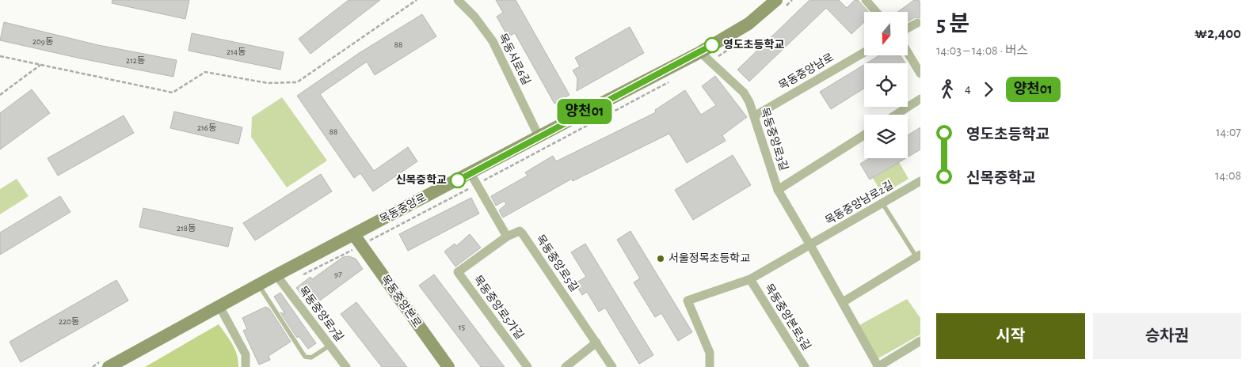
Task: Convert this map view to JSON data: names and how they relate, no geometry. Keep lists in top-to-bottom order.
{
  "streets": {
    "main road": ["목동중앙로", "목동중앙본로"],
    "street": [
      "목동서로6길",
      "목동중앙남로",
      "목동중앙로3길",
      "목동중앙남로2길",
      "목동중앙로5길",
      "목동중앙로5가길",
      "목동중앙로7길",
      "목동중앙본로5길"
    ]
  },
  "crossings": [
    ["목동서로6길", "목동중앙로"],
    ["목동중앙남로", "목동중앙로3길"],
    ["목동중앙로3길", "목동중앙남로2길"],
    ["목동중앙로3길", "목동중앙로"],
    ["목동중앙로", "목동중앙본로"],
    ["목동중앙로", "목동중앙로7길"],
    ["목동중앙로5길", "목동중앙로5가길"]
  ],
  "places": ["영도초등학교", "신목중학교", "서울정목초등학교"],
  "lines": ["bus line 양천01"],
  "house_numbers": [
    "209동",
    "88",
    "214동",
    "212동",
    "216동",
    "88",
    "218동",
    "97",
    "220동",
    "15"
  ],
  "north": "bottom",
  "page": {
    "on_map": "양천01",
    "heading": ["5 분", "14:03 – 14:08 · 버스", "₩2,400"],
    "legs": ["4", "양천01"],
    "list": [
      {
        "name": "영도초등학교",
        "value": "14:07"
      },
      {
        "name": "신목중학교",
        "value": "14:08"
      }
    ],
    "buttons": ["시작", "승차권"]
  }
}
